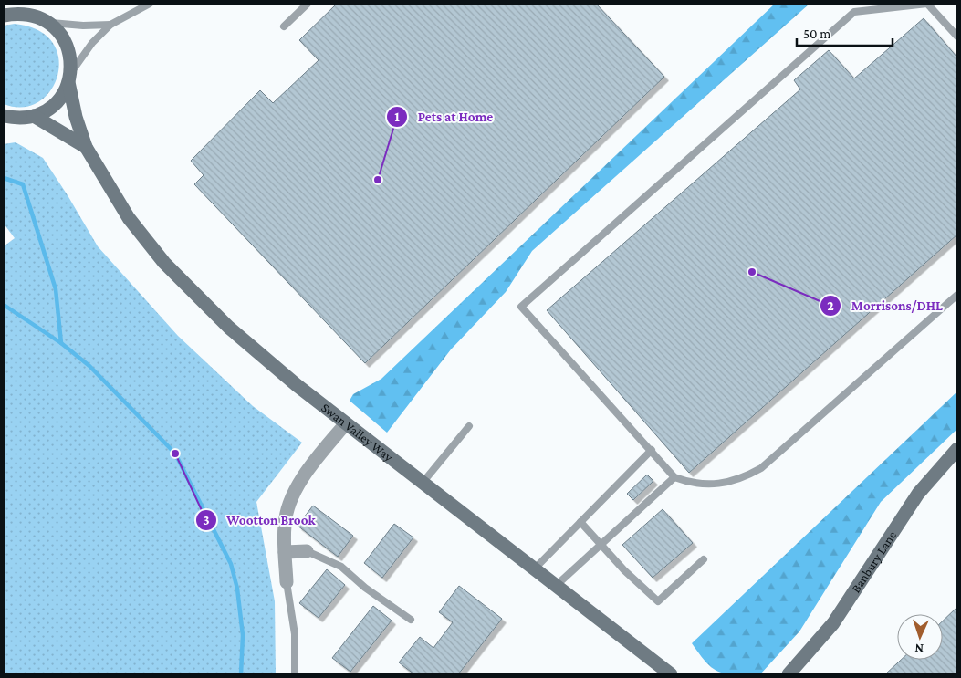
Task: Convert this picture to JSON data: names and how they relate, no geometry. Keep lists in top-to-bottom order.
{
  "streets": {
    "street": ["Swan Valley Way", "Banbury Lane"]
  },
  "places": ["Pets at Home", "Morrisons/DHL", "Wootton Brook"],
  "scale_bar": "50 m",
  "north": "bottom"
}
